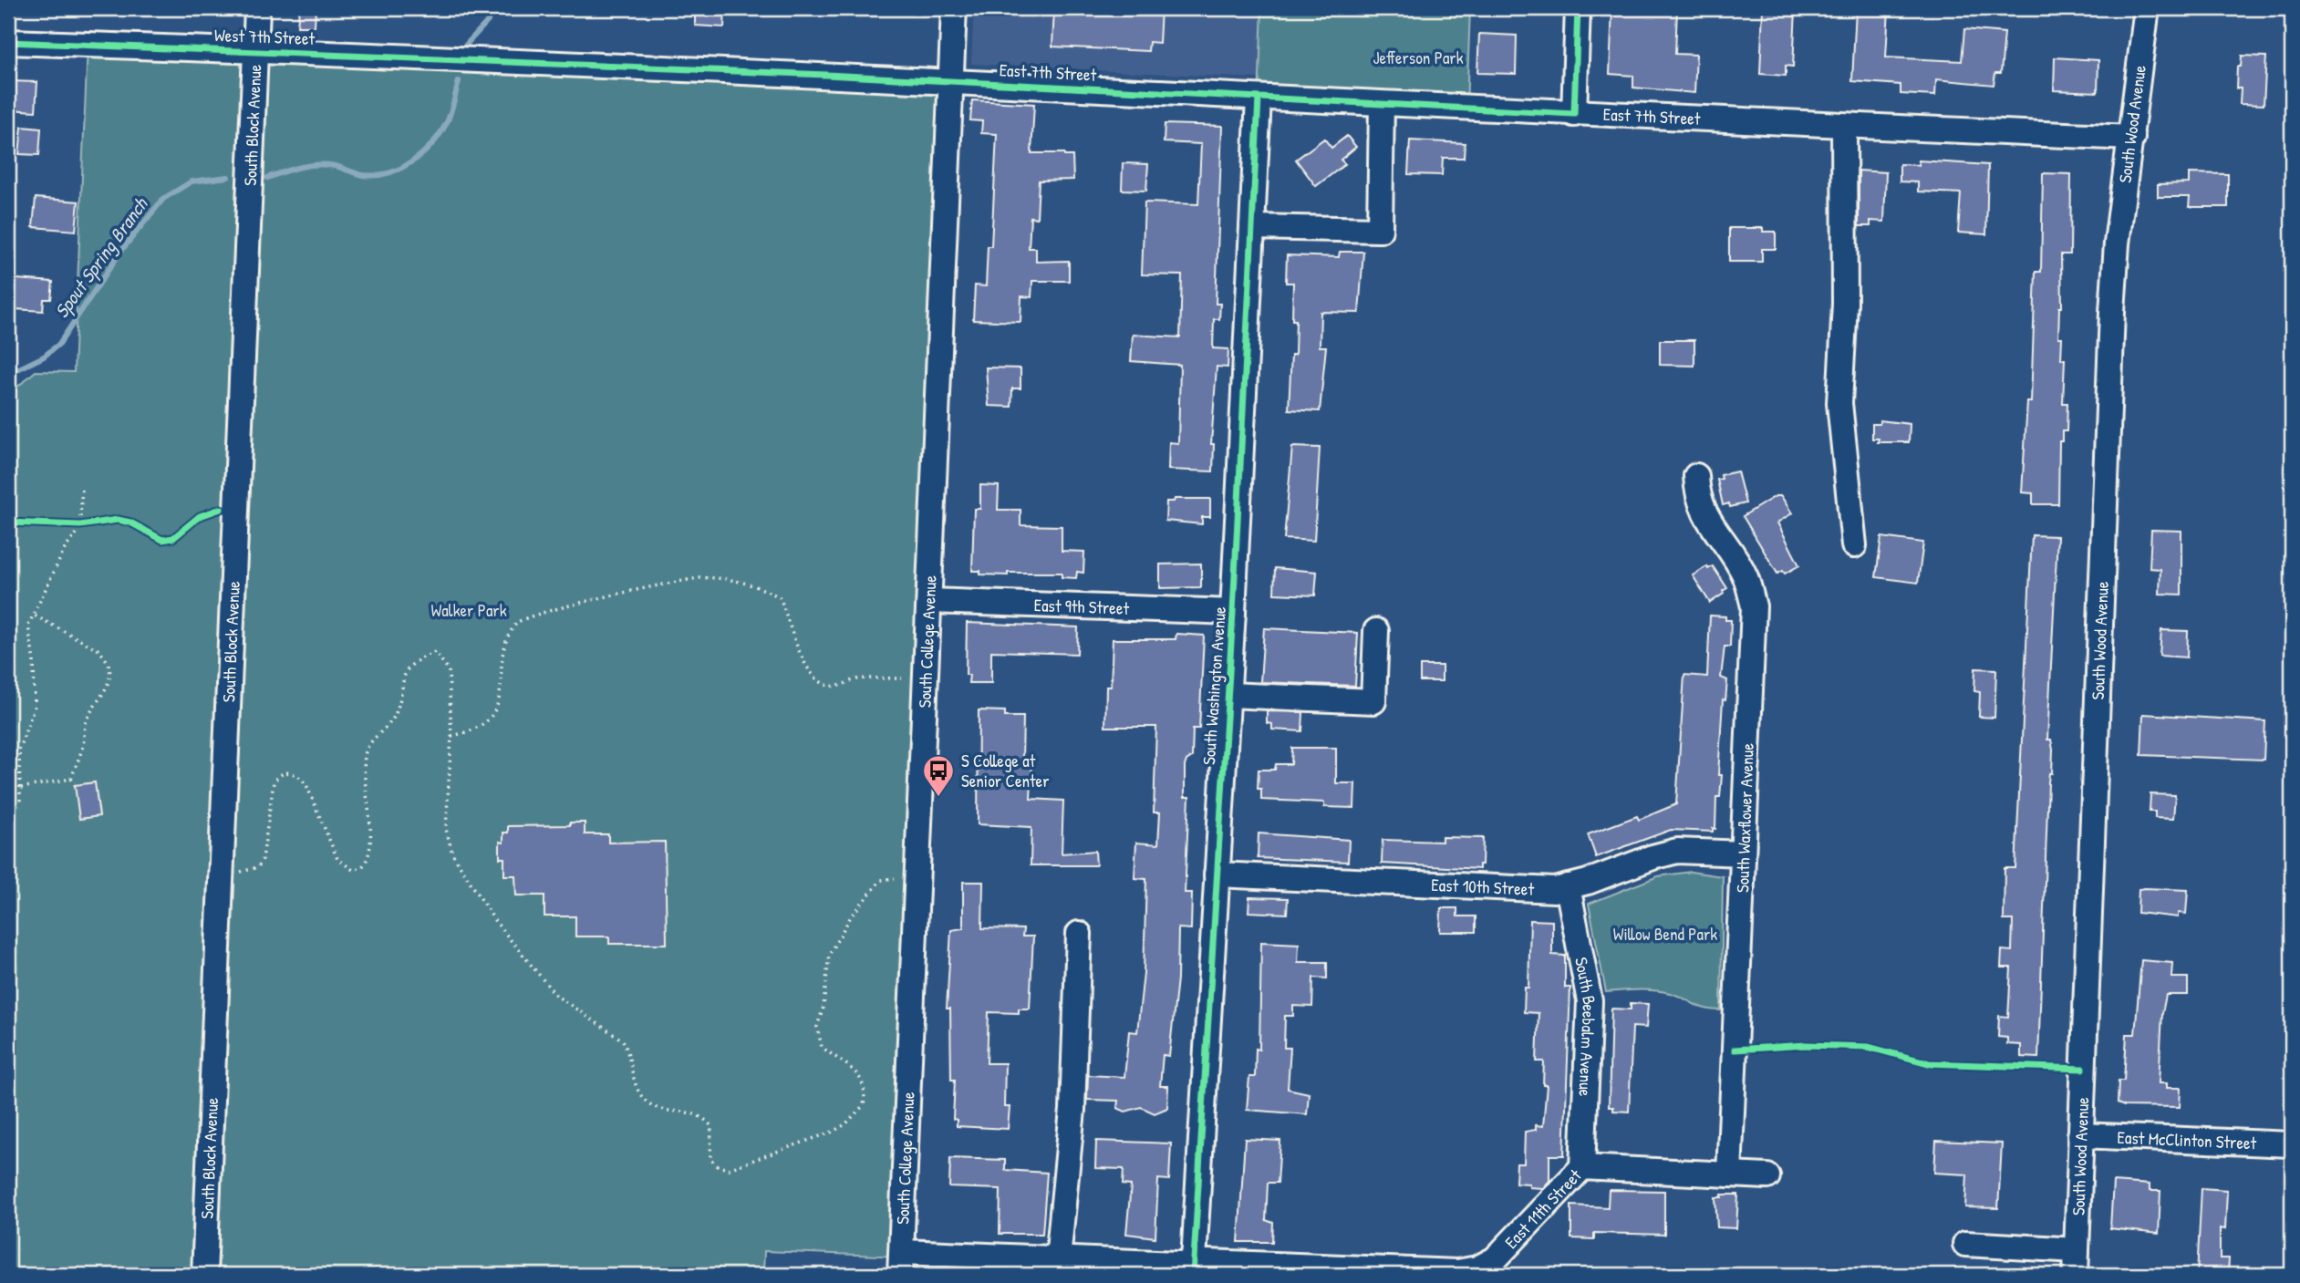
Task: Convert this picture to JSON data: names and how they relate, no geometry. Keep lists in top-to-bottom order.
{
  "streets": {
    "street": [
      "West 7th Street",
      "East 7th Street",
      "South Block Avenue",
      "South Wood Avenue",
      "East 9th Street",
      "South College Avenue",
      "South Washington Avenue",
      "South Waxflower Avenue",
      "East 10th Street",
      "South Beebalm Avenue",
      "East McClinton Street",
      "East 11th Street"
    ]
  },
  "crossings": [
    ["West 7th Street", "East 7th Street"],
    ["West 7th Street", "South Block Avenue"],
    ["East 7th Street", "South Wood Avenue"],
    ["East 7th Street", "South College Avenue"],
    ["East 7th Street", "South Washington Avenue"],
    ["South Wood Avenue", "East McClinton Street"],
    ["East 9th Street", "South College Avenue"],
    ["East 9th Street", "South Washington Avenue"],
    ["South College Avenue", "East 11th Street"],
    ["South Washington Avenue", "East 10th Street"],
    ["South Washington Avenue", "East 11th Street"],
    ["South Waxflower Avenue", "East 10th Street"],
    ["South Waxflower Avenue", "East 11th Street"],
    ["East 10th Street", "South Beebalm Avenue"],
    ["South Beebalm Avenue", "East 11th Street"]
  ],
  "water": ["Spout Spring Branch"],
  "parks": ["Jefferson Park", "Walker Park", "Willow Bend Park"],
  "places": {
    "bus stop": ["S College at Senior Center"]
  }
}
